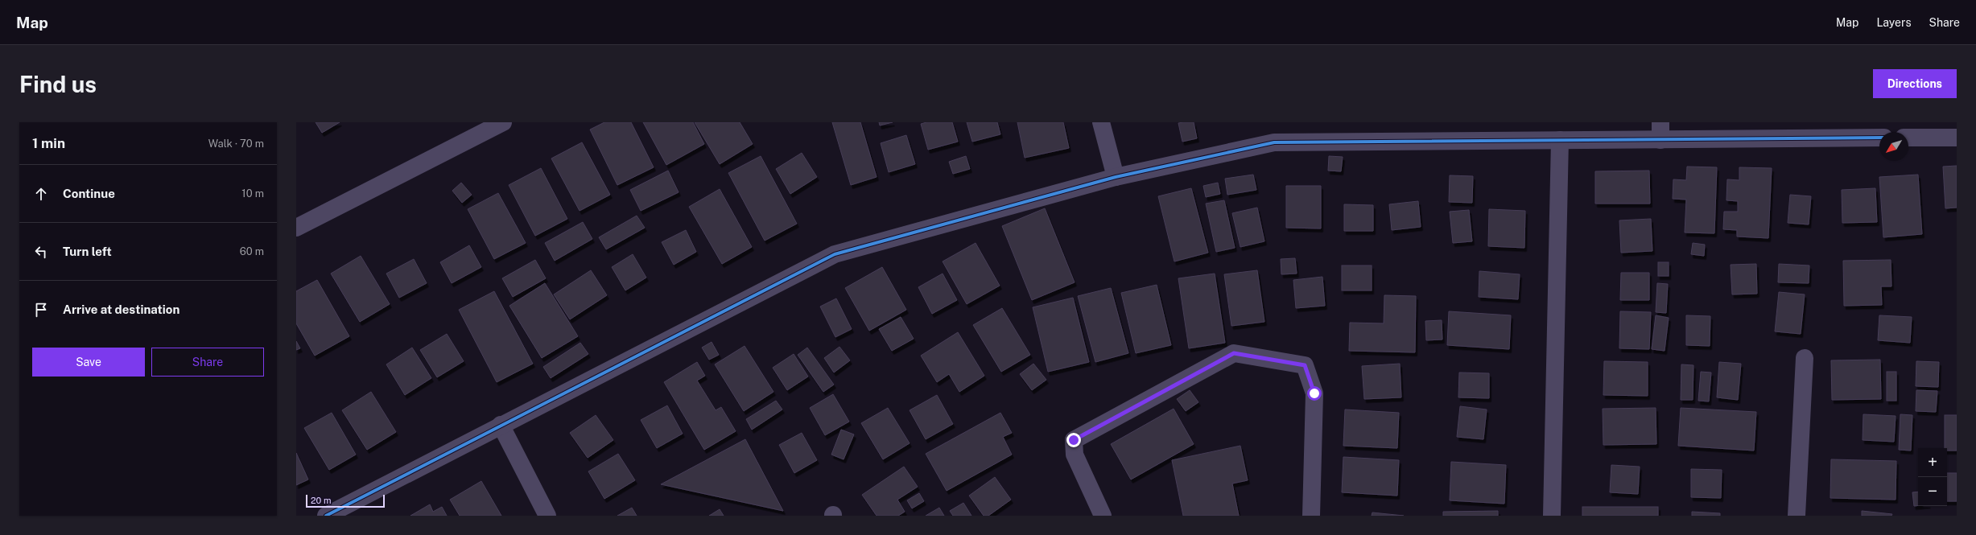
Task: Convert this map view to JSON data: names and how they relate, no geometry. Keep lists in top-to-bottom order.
{
  "scale_bar": "20 m",
  "north": "bottom left",
  "page": {
    "header": "Map",
    "nav": ["Map", "Layers", "Share"],
    "buttons": [
      "Directions",
      ["Save", "Share"]
    ],
    "title": "Find us",
    "heading": ["1 min", "Walk · 70 m"],
    "list": [
      ["Continue", "10 m"],
      ["Turn left", "60 m"],
      "Arrive at destination"
    ],
    "map_buttons": ["+", "−"],
    "scale": "20 m"
  }
}
